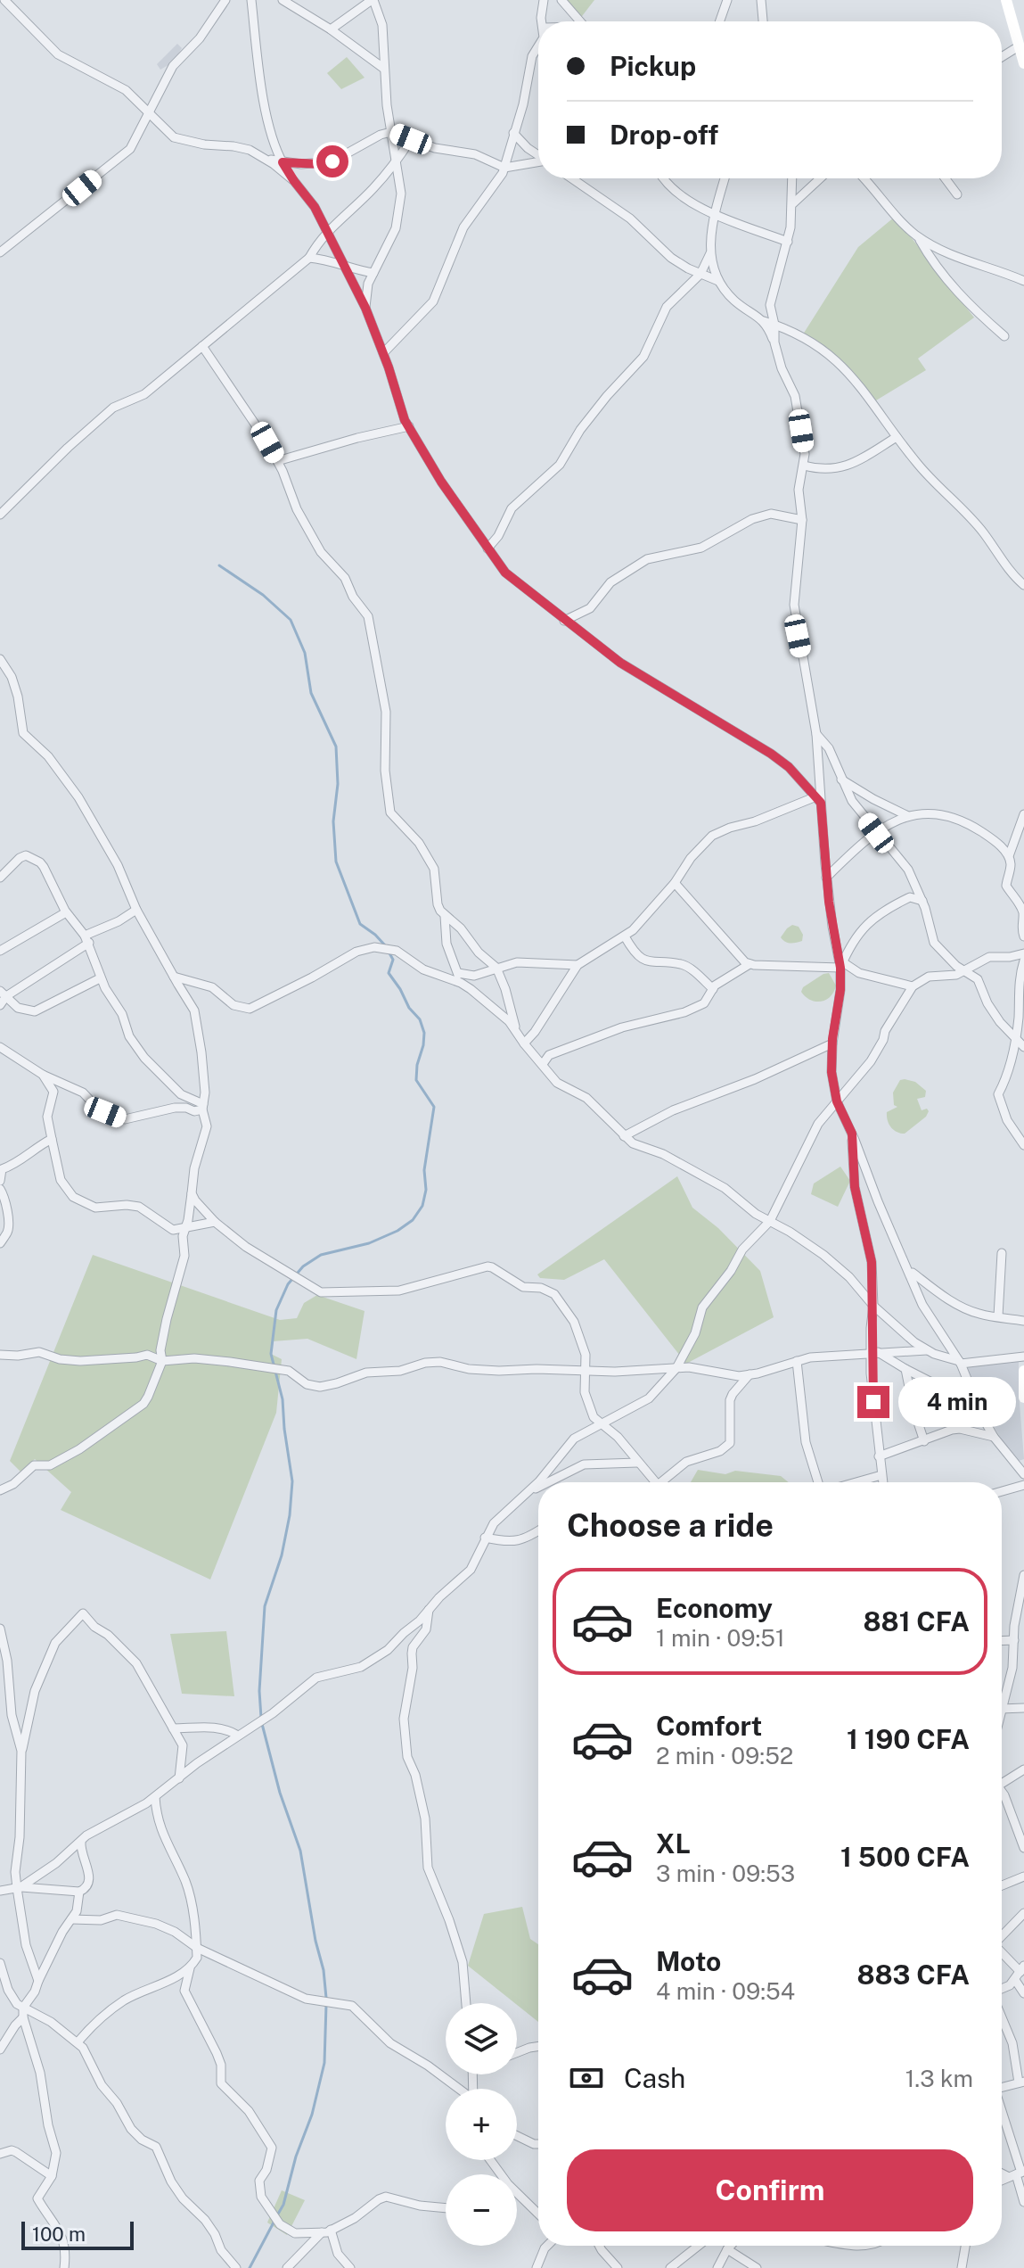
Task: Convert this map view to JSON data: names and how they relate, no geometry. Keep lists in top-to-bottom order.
{
  "scale_bar": "100 m",
  "page": {
    "banner": ["Pickup", "Drop-off"],
    "bubble": "4 min",
    "heading": "Choose a ride",
    "list": [
      {
        "name": "Economy",
        "note": "1 min · 09:51",
        "value": "881 CFA"
      },
      {
        "name": "Comfort",
        "note": "2 min · 09:52",
        "value": "1 190 CFA"
      },
      {
        "name": "XL",
        "note": "3 min · 09:53",
        "value": "1 500 CFA"
      },
      {
        "name": "Moto",
        "note": "4 min · 09:54",
        "value": "883 CFA"
      }
    ],
    "map_buttons": ["+", "−"],
    "pay": ["Cash", "1.3 km"],
    "buttons": "Confirm",
    "scale": "100 m"
  }
}
